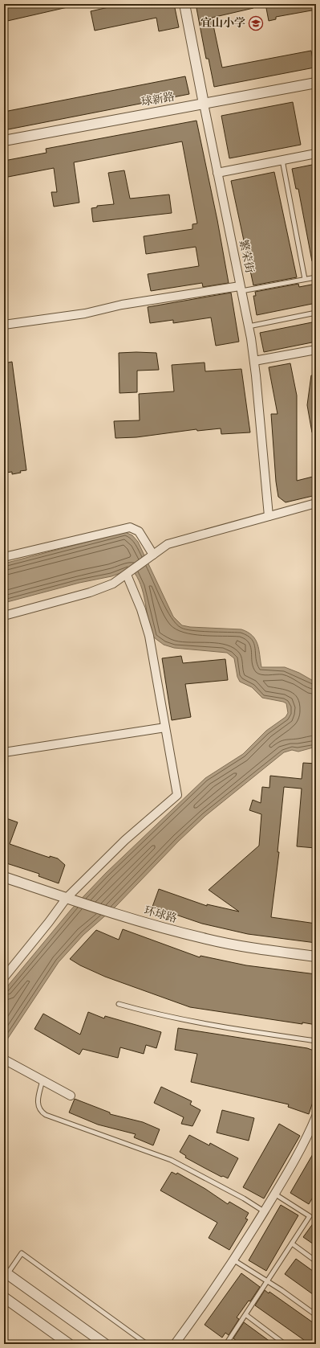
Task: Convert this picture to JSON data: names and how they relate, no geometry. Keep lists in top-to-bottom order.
{
  "streets": {
    "street": ["球新路", "繁荣街", "环球路"]
  },
  "crossings": [
    ["球新路", "繁荣街"]
  ],
  "places": {
    "school or university": ["宜山小学"]
  }
}
